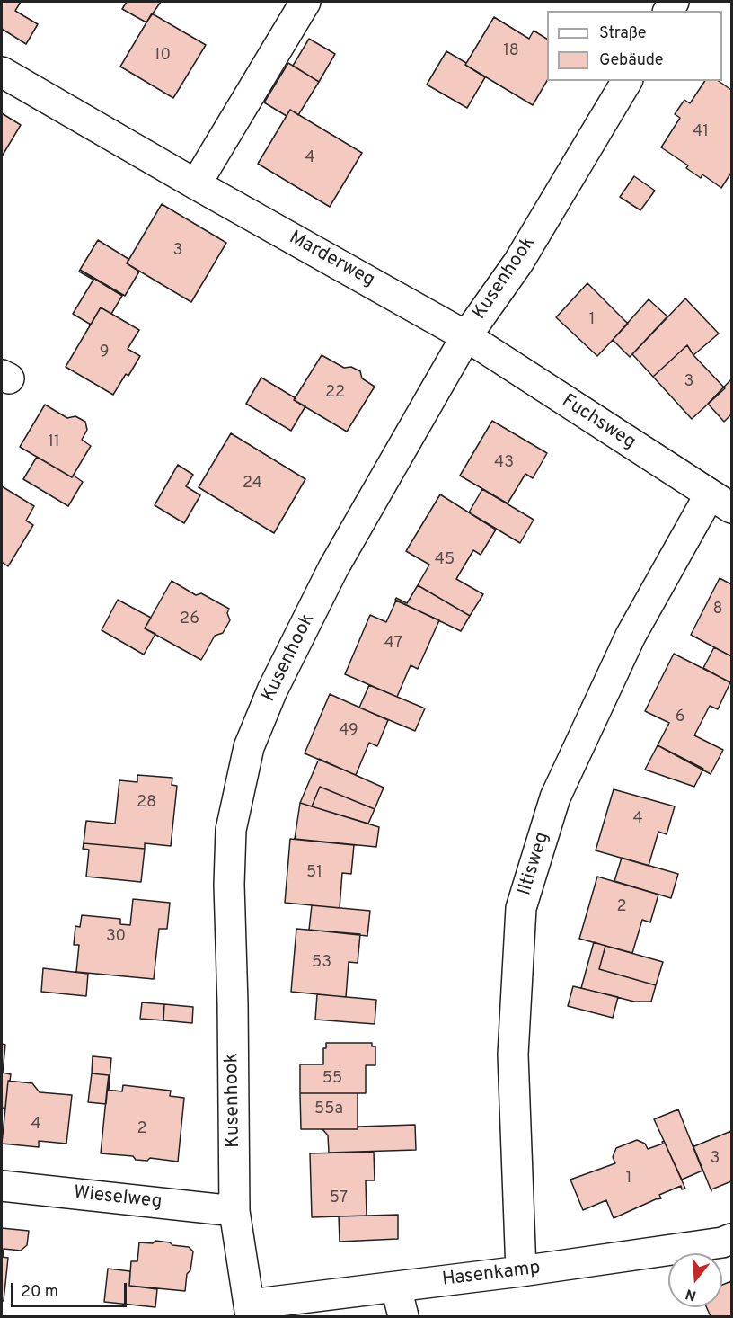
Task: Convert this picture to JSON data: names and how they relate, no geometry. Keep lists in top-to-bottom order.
{
  "streets": {
    "street": [
      "Marderweg",
      "Kusenhook",
      "Fuchsweg",
      "Iltisweg",
      "Wieselweg",
      "Hasenkamp"
    ]
  },
  "crossings": [
    ["Marderweg", "Kusenhook"],
    ["Marderweg", "Fuchsweg"],
    ["Kusenhook", "Fuchsweg"],
    ["Kusenhook", "Wieselweg"],
    ["Kusenhook", "Hasenkamp"],
    ["Fuchsweg", "Iltisweg"],
    ["Iltisweg", "Hasenkamp"]
  ],
  "house_numbers": [
    "18",
    "10",
    "41",
    "4",
    "3",
    "1",
    "9",
    "3",
    "22",
    "11",
    "43",
    "24",
    "45",
    "8",
    "26",
    "47",
    "6",
    "49",
    "28",
    "4",
    "51",
    "2",
    "30",
    "53",
    "55",
    "55a",
    "4",
    "2",
    "3",
    "1",
    "57"
  ],
  "legend": ["Straße", "Gebäude"],
  "scale_bar": "20 m",
  "north": "bottom"
}
